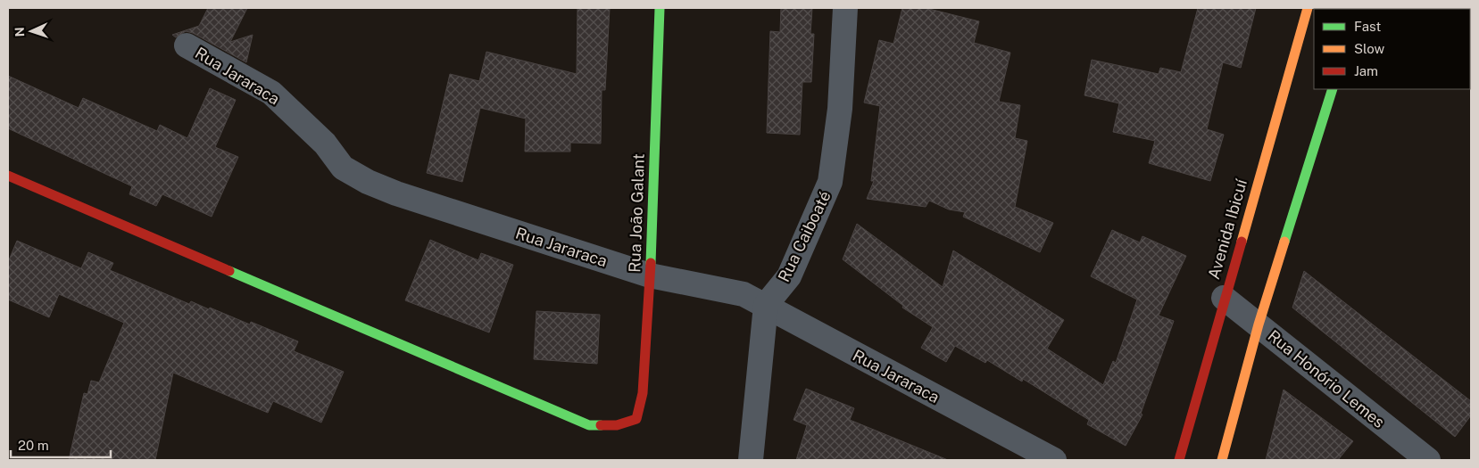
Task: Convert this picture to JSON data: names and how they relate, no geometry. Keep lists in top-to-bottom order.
{
  "streets": {
    "street": [
      "Rua Jararaca",
      "Rua João Galant",
      "Avenida Ibicuí",
      "Rua Caiboaté",
      "Rua Honório Lemes"
    ]
  },
  "crossings": [
    ["Rua Jararaca", "Rua João Galant"],
    ["Rua Jararaca", "Rua Caiboaté"],
    ["Avenida Ibicuí", "Rua Honório Lemes"]
  ],
  "legend": ["Fast", "Slow", "Jam"],
  "scale_bar": "20 m",
  "north": "left"
}
